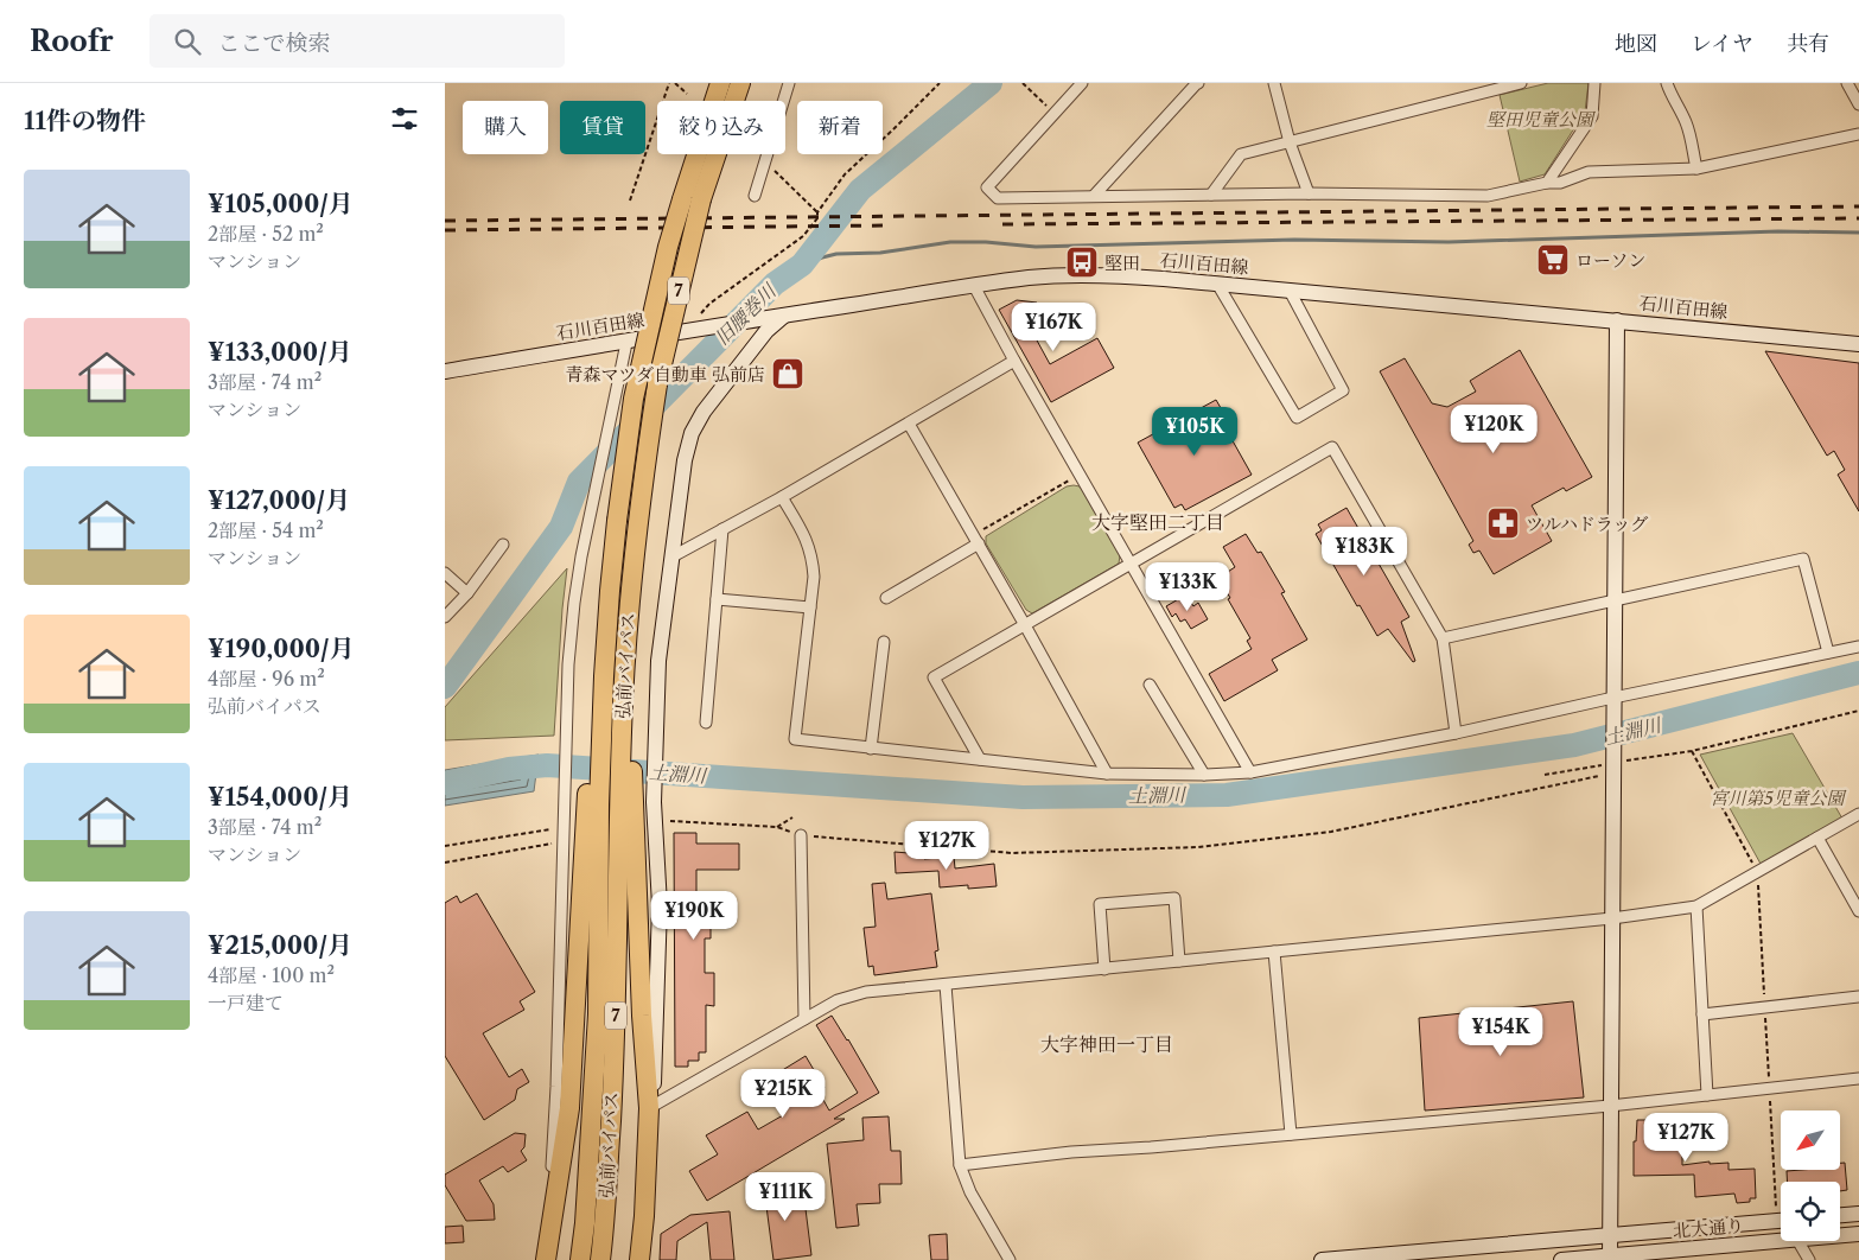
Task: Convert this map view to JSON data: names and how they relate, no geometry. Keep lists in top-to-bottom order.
{
  "streets": {
    "highway": ["7", "弘前バイパス"],
    "street": ["石川百田線", "北大通り"]
  },
  "districts": ["大字堅田二丁目", "大字神田一丁目"],
  "water": ["旧腰巻川", "土淵川"],
  "parks": ["堅田児童公園", "宮川第5児童公園"],
  "places": {
    "supermarket": ["ローソン"],
    "bus stop": ["堅田"],
    "shop": ["青森マツダ自動車 弘前店"],
    "pharmacy": ["ツルハドラッグ"]
  },
  "north": "bottom left",
  "page": {
    "header": "Roofr",
    "search": "ここで検索",
    "nav": ["地図", "レイヤ", "共有"],
    "heading": "11件の物件",
    "chip": [
      "購入",
      "賃貸",
      "絞り込み",
      "新着"
    ],
    "list": [
      {
        "name": "¥105,000/月",
        "note": "2部屋 · 52 m² · マンション"
      },
      {
        "name": "¥133,000/月",
        "note": "3部屋 · 74 m² · マンション"
      },
      {
        "name": "¥127,000/月",
        "note": "2部屋 · 54 m² · マンション"
      },
      {
        "name": "¥190,000/月",
        "note": "4部屋 · 96 m² · 弘前バイパス"
      },
      {
        "name": "¥154,000/月",
        "note": "3部屋 · 74 m² · マンション"
      },
      {
        "name": "¥215,000/月",
        "note": "4部屋 · 100 m² · 一戸建て"
      }
    ],
    "price": [
      "¥167K",
      "¥120K",
      "¥105K",
      "¥183K",
      "¥133K",
      "¥127K",
      "¥190K",
      "¥154K",
      "¥215K",
      "¥127K",
      "¥111K"
    ]
  }
}
